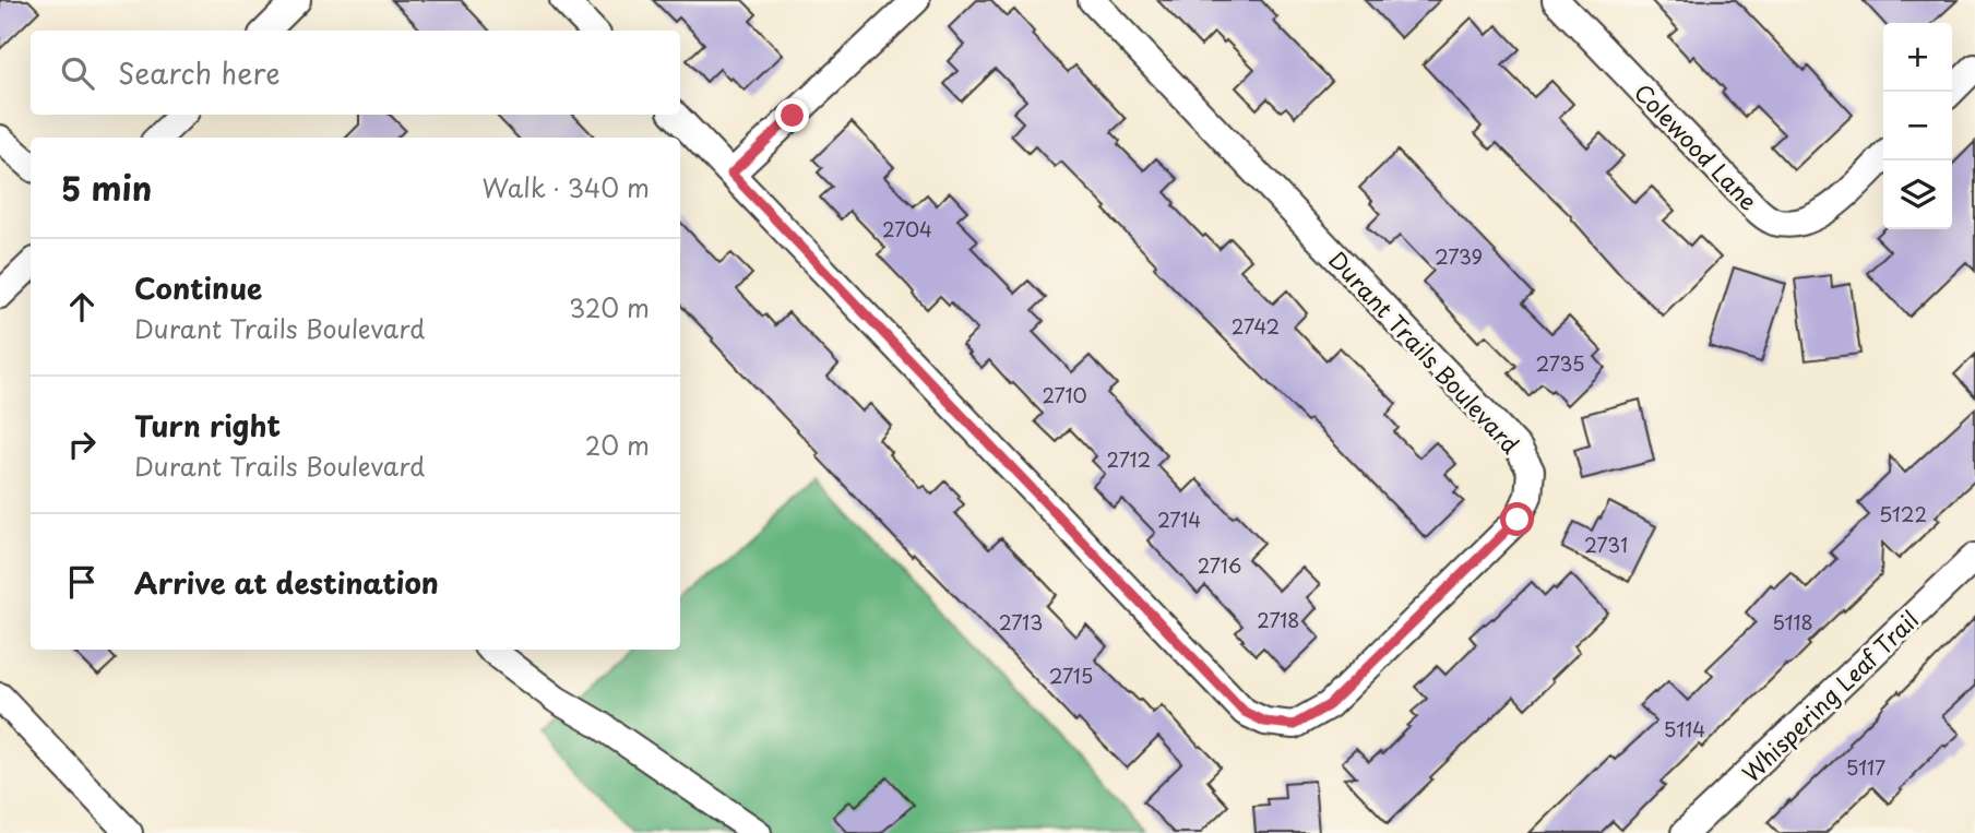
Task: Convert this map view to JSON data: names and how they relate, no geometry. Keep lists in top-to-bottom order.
{
  "streets": {
    "street": ["Colewood Lane", "Durant Trails Boulevard", "Whispering Leaf Trail"]
  },
  "house_numbers": [
    "2704",
    "2739",
    "2742",
    "2735",
    "2710",
    "2712",
    "5122",
    "2714",
    "2731",
    "2716",
    "2718",
    "2713",
    "5118",
    "2715",
    "5114",
    "5117"
  ],
  "page": {
    "map_buttons": ["+", "−"],
    "search": "Search here",
    "heading": ["5 min", "Walk · 340 m"],
    "list": [
      ["Continue", "Durant Trails Boulevard", "320 m"],
      ["Turn right", "Durant Trails Boulevard", "20 m"],
      "Arrive at destination"
    ]
  }
}
